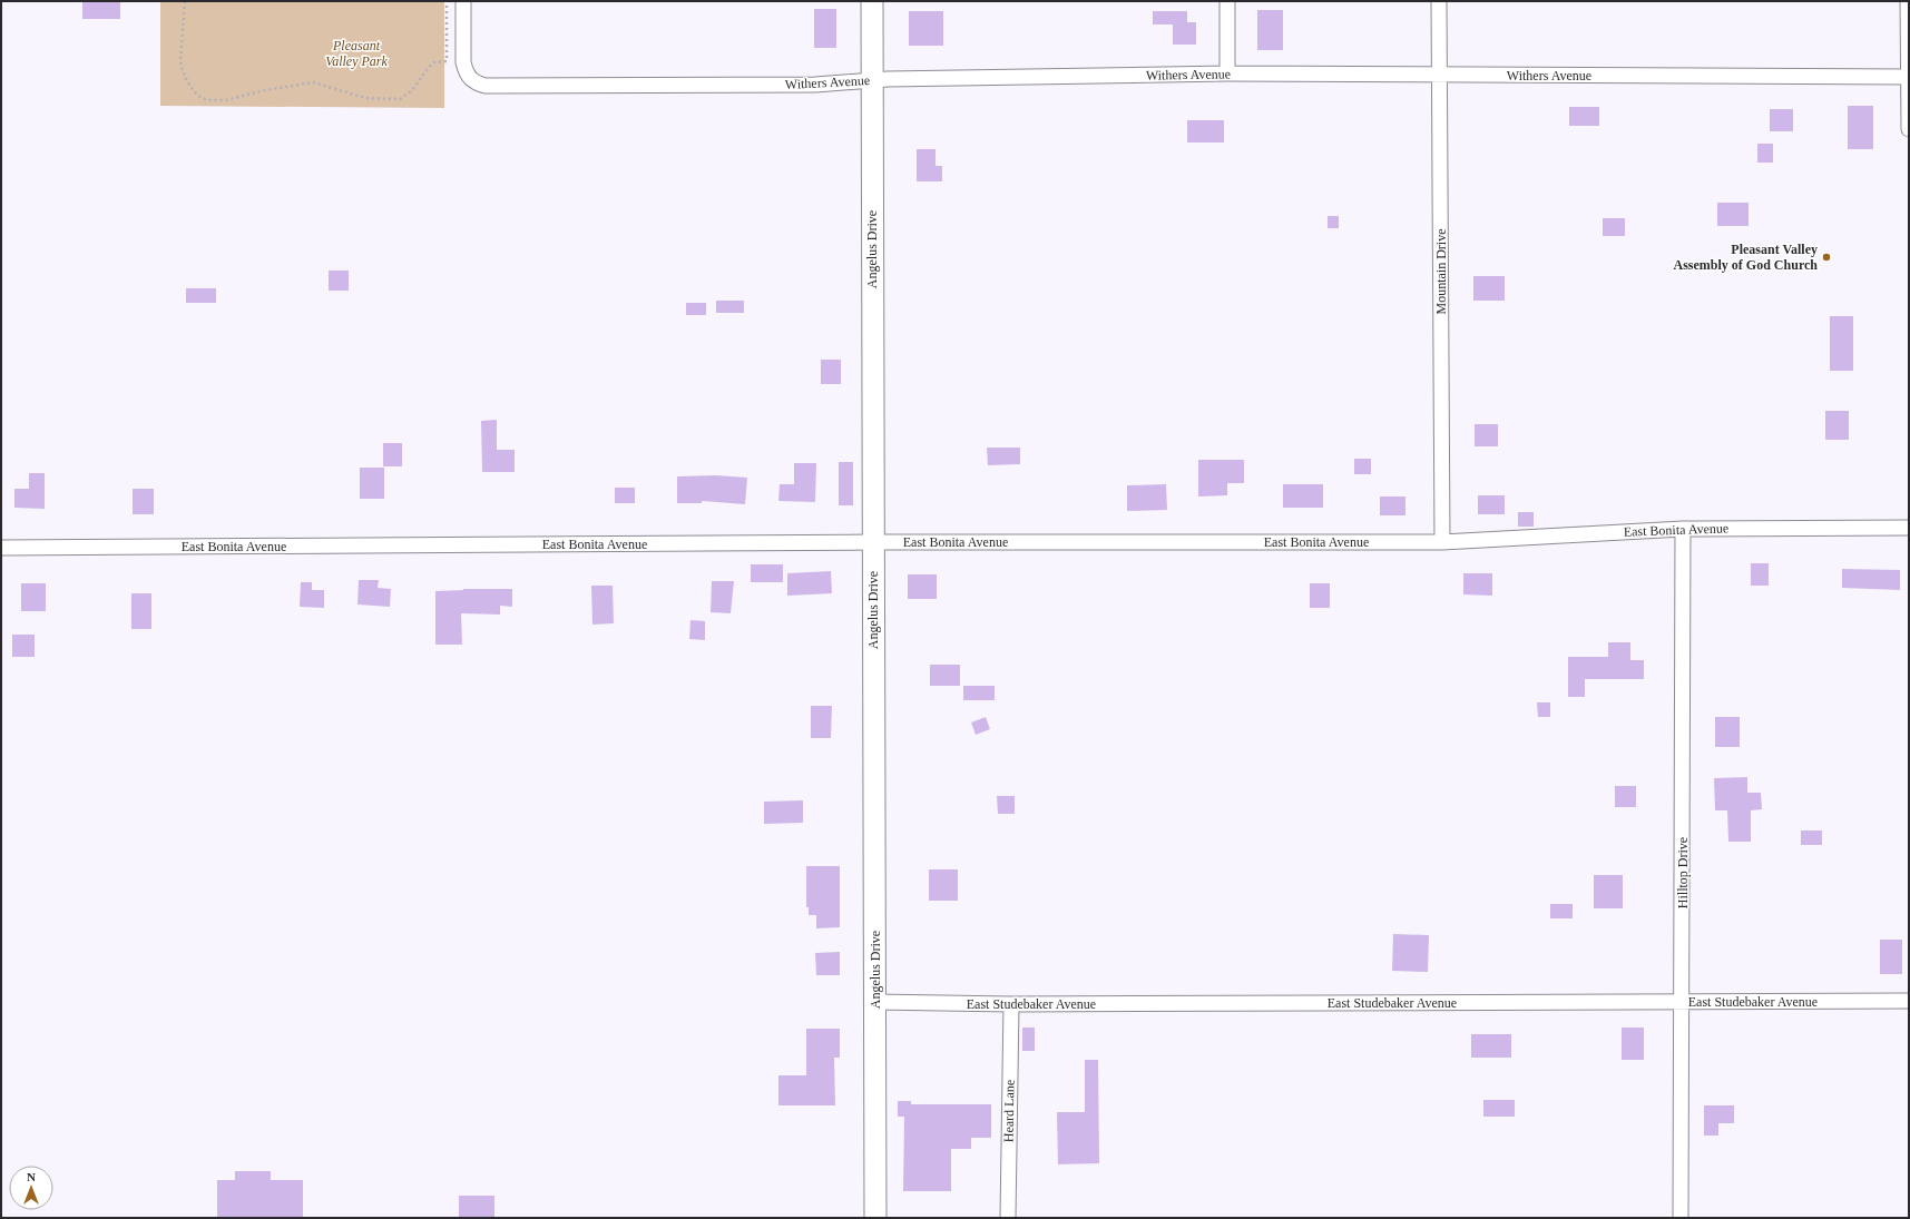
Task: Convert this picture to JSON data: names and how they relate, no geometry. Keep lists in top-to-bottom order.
{
  "streets": {
    "street": [
      "Withers Avenue",
      "Angelus Drive",
      "Mountain Drive",
      "East Bonita Avenue",
      "Hilltop Drive",
      "East Studebaker Avenue",
      "Heard Lane"
    ]
  },
  "crossings": [
    ["Withers Avenue", "Angelus Drive"],
    ["Withers Avenue", "Mountain Drive"],
    ["Angelus Drive", "East Bonita Avenue"],
    ["Angelus Drive", "East Studebaker Avenue"],
    ["Mountain Drive", "East Bonita Avenue"],
    ["East Bonita Avenue", "Hilltop Drive"],
    ["Hilltop Drive", "East Studebaker Avenue"],
    ["East Studebaker Avenue", "Heard Lane"]
  ],
  "parks": ["Pleasant Valley Park"],
  "places": ["Pleasant Valley Assembly of God Church"],
  "north": "top"
}
